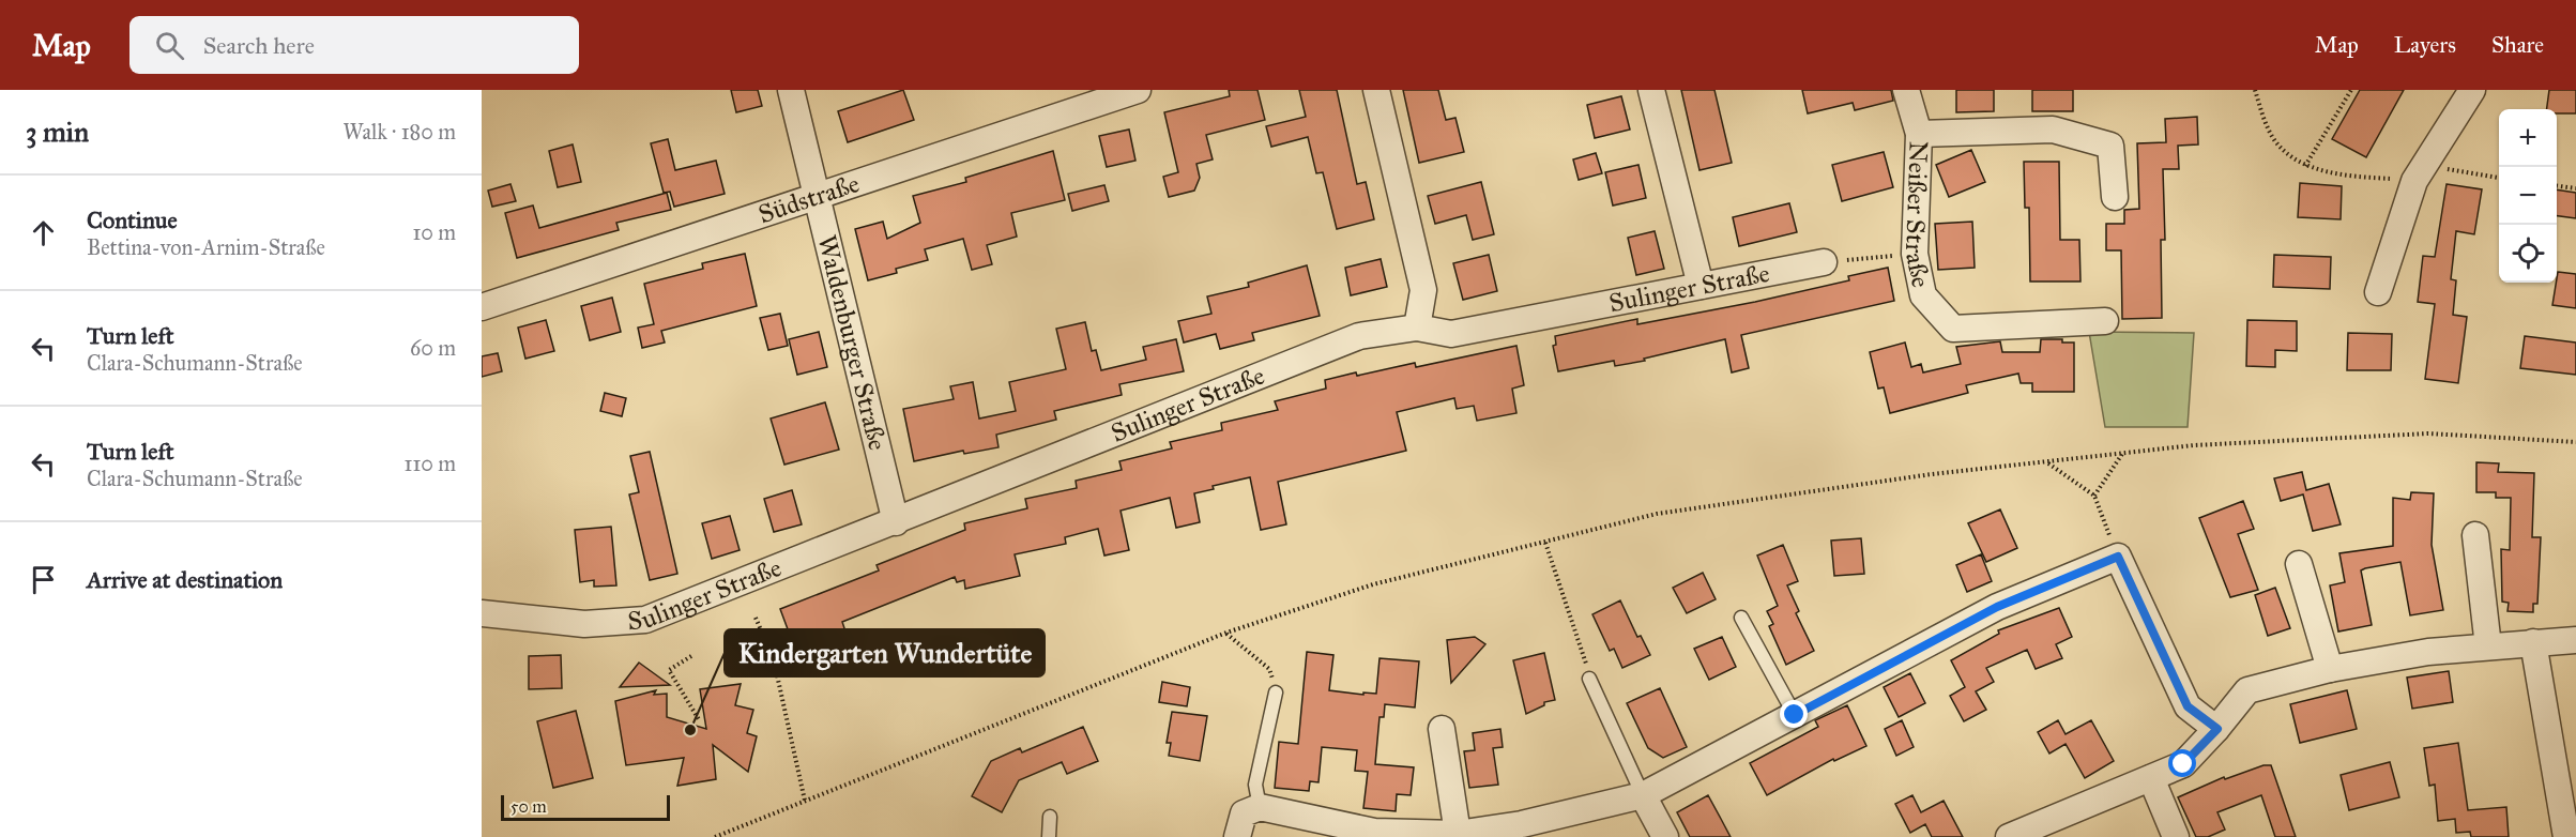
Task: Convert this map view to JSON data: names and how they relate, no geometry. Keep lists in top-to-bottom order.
{
  "streets": {
    "street": [
      "Südstraße",
      "Neißer Straße",
      "Sulinger Straße",
      "Waldenburger Straße"
    ]
  },
  "crossings": [
    ["Südstraße", "Waldenburger Straße"],
    ["Sulinger Straße", "Waldenburger Straße"]
  ],
  "places": ["Kindergarten Wundertüte"],
  "scale_bar": "50 m",
  "page": {
    "header": "Map",
    "search": "Search here",
    "nav": ["Map", "Layers", "Share"],
    "heading": ["3 min", "Walk · 180 m"],
    "map_buttons": ["+", "−"],
    "list": [
      ["Continue", "Bettina-von-Arnim-Straße", "10 m"],
      ["Turn left", "Clara-Schumann-Straße", "60 m"],
      ["Turn left", "Clara-Schumann-Straße", "110 m"],
      "Arrive at destination"
    ],
    "scale": "50 m"
  }
}
